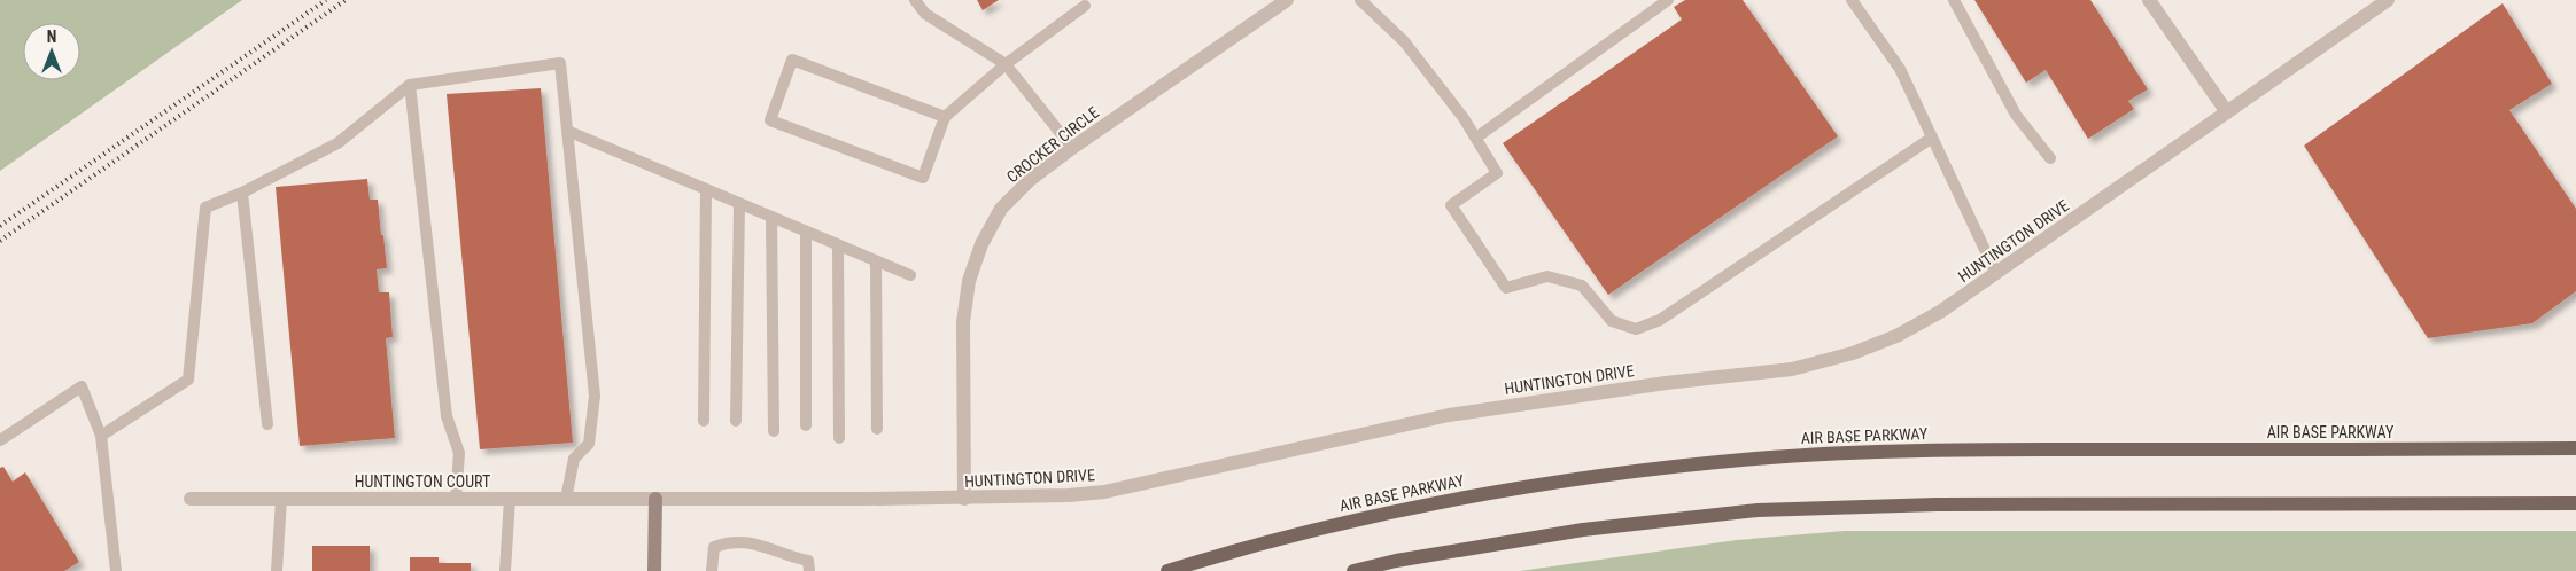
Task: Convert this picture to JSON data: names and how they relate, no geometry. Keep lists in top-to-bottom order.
{
  "streets": {
    "main road": ["AIR BASE PARKWAY"],
    "street": ["CROCKER CIRCLE", "HUNTINGTON DRIVE", "HUNTINGTON COURT"]
  },
  "crossings": [
    ["CROCKER CIRCLE", "HUNTINGTON DRIVE"],
    ["HUNTINGTON DRIVE", "HUNTINGTON COURT"]
  ],
  "north": "top"
}
